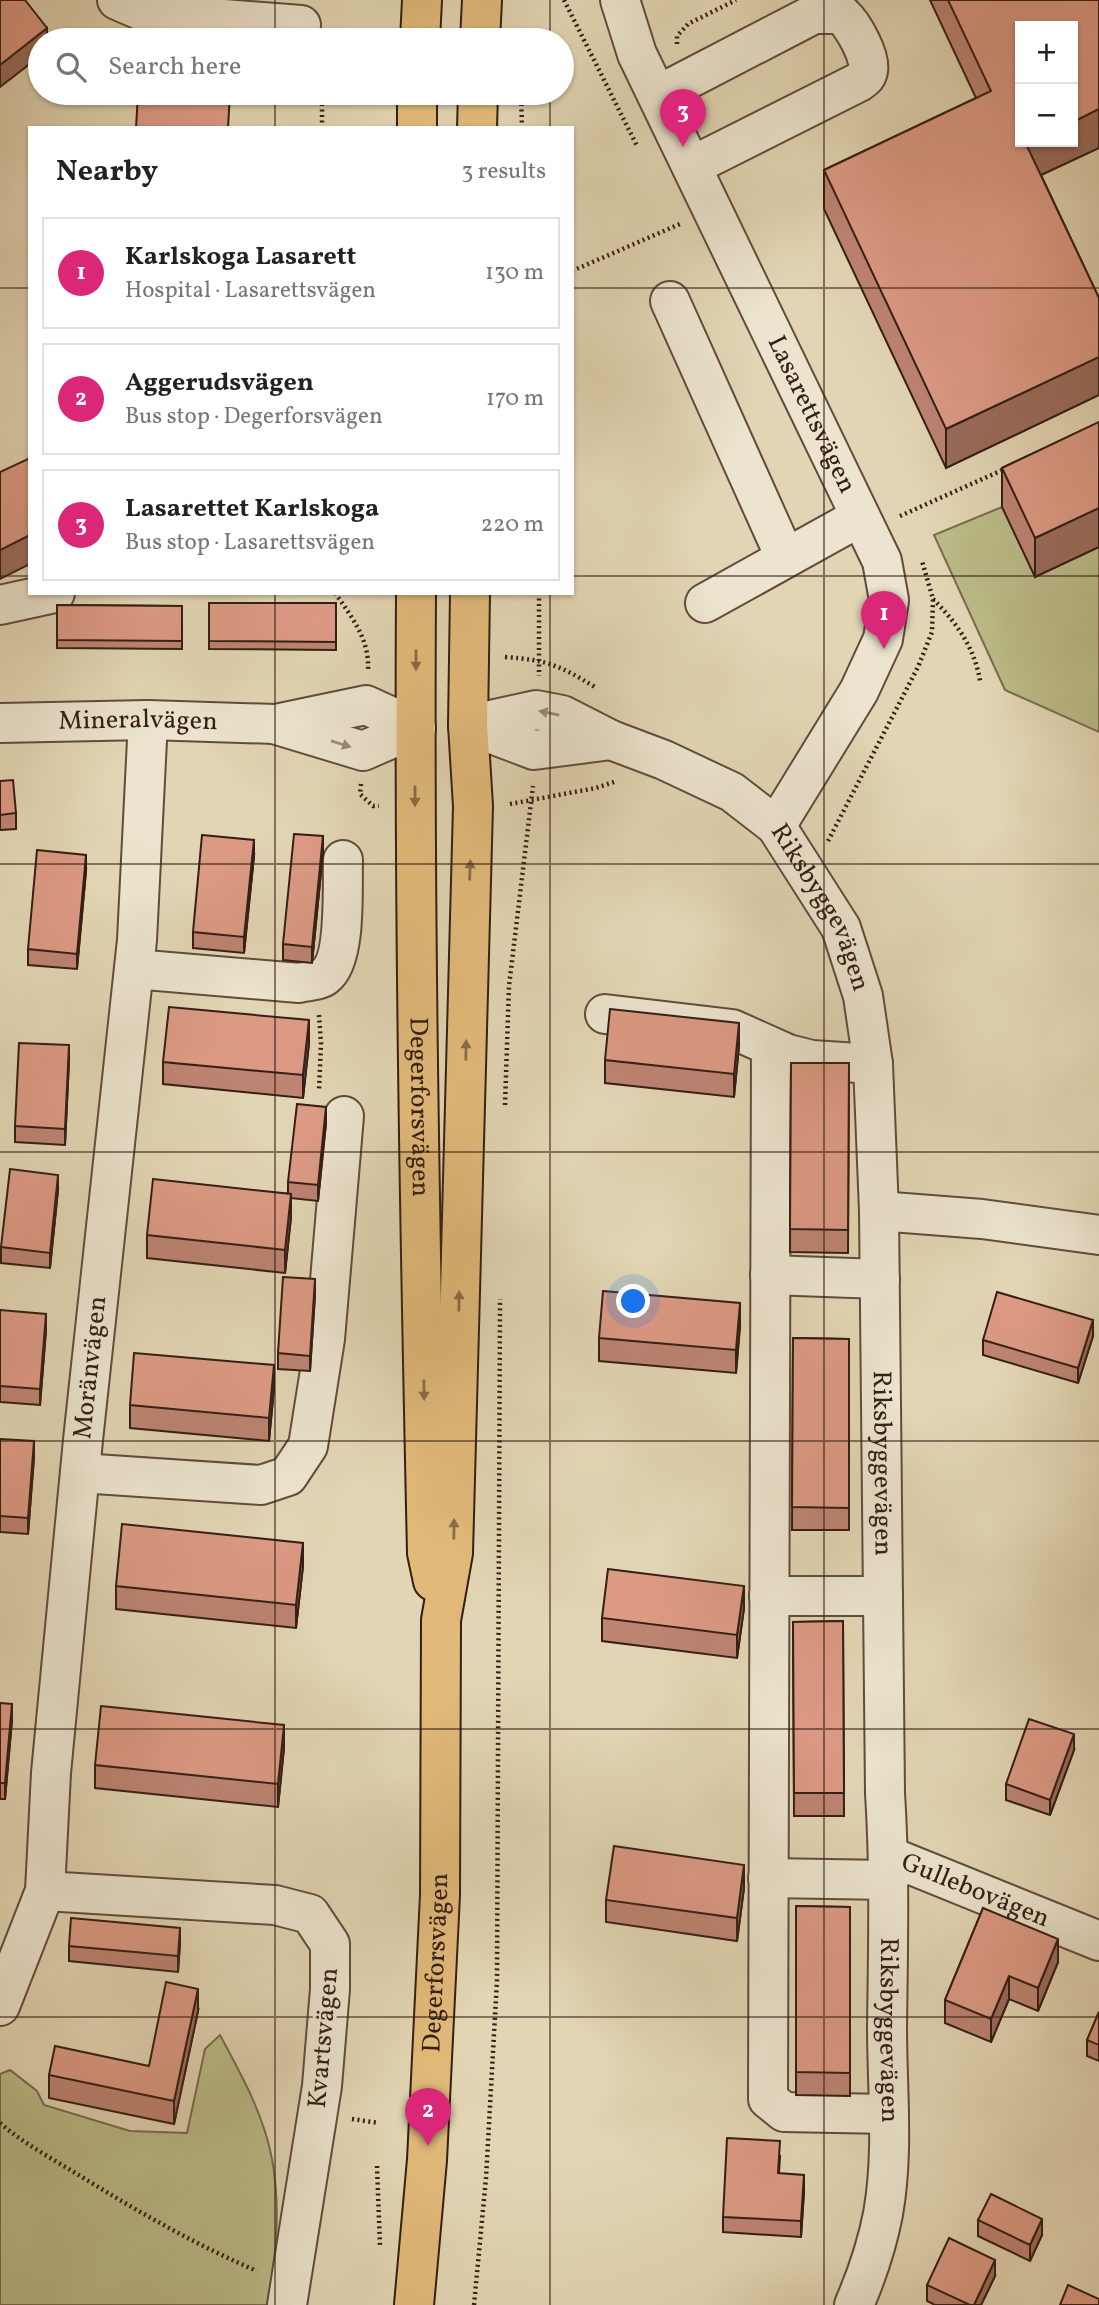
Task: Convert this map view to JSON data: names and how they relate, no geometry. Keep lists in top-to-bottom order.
{
  "streets": {
    "main road": ["Degerforsvägen"],
    "street": [
      "Lasarettsvägen",
      "Mineralvägen",
      "Riksbyggevägen",
      "Moränvägen",
      "Gullebovägen",
      "Kvartsvägen"
    ]
  },
  "crossings": [
    ["Lasarettsvägen", "Riksbyggevägen"],
    ["Mineralvägen", "Degerforsvägen"],
    ["Mineralvägen", "Moränvägen"],
    ["Riksbyggevägen", "Degerforsvägen"],
    ["Riksbyggevägen", "Gullebovägen"],
    ["Moränvägen", "Kvartsvägen"]
  ],
  "page": {
    "map_buttons": ["+", "−"],
    "search": "Search here",
    "pins": ["3", "1", "2"],
    "heading": ["Nearby", "3 results"],
    "list": [
      {
        "mark": "1",
        "name": "Karlskoga Lasarett",
        "note": "Hospital · Lasarettsvägen",
        "value": "130 m"
      },
      {
        "mark": "2",
        "name": "Aggerudsvägen",
        "note": "Bus stop · Degerforsvägen",
        "value": "170 m"
      },
      {
        "mark": "3",
        "name": "Lasarettet Karlskoga",
        "note": "Bus stop · Lasarettsvägen",
        "value": "220 m"
      }
    ]
  }
}
